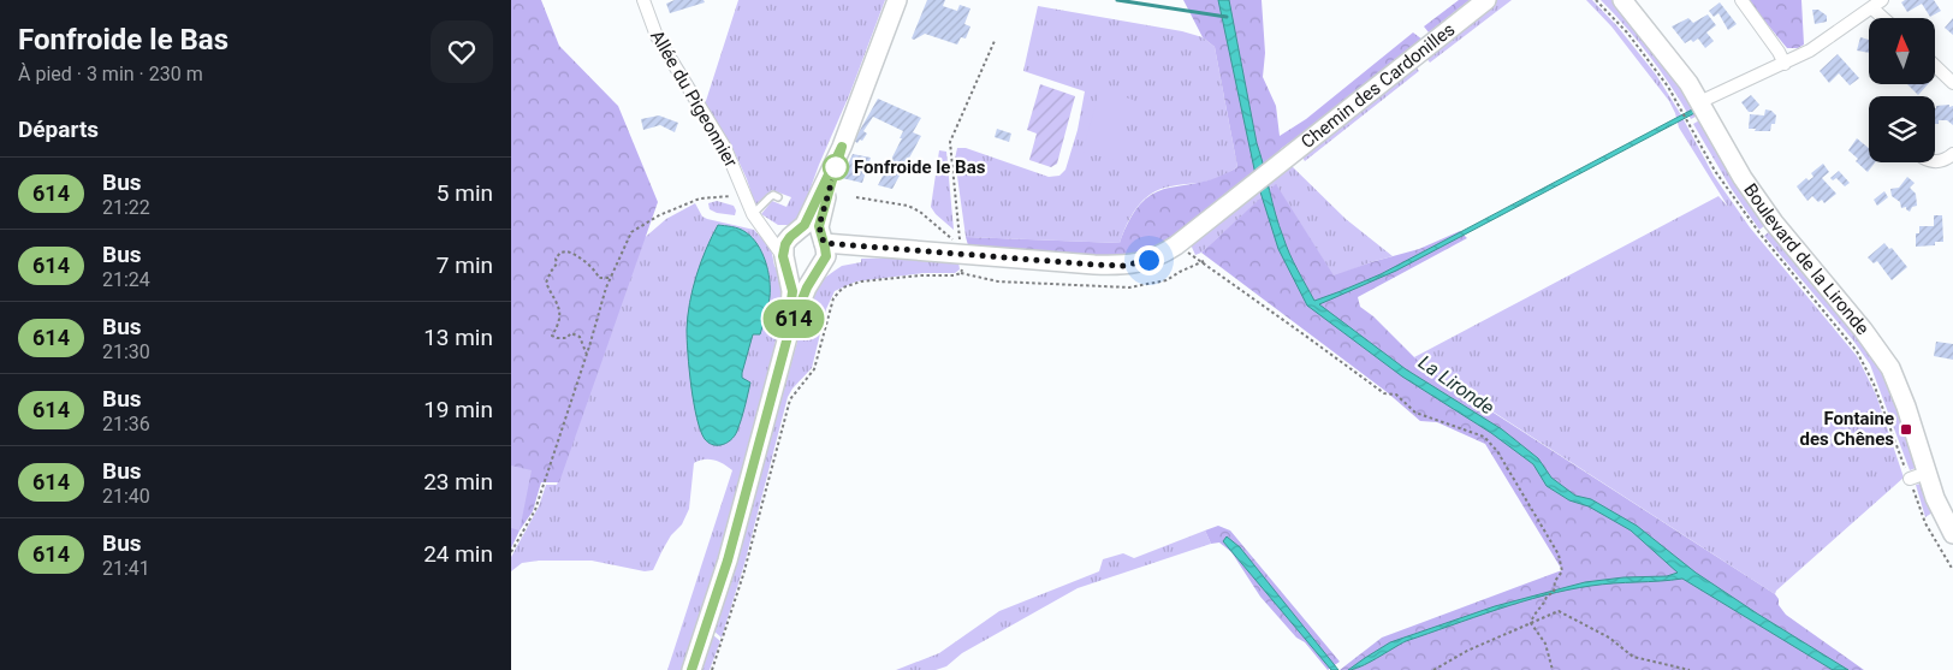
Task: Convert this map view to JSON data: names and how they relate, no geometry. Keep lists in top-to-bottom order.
{
  "streets": {
    "street": ["Chemin des Cardonilles", "Allée du Pigeonnier", "Boulevard de la Lironde"]
  },
  "water": ["La Lironde"],
  "places": {
    "other": ["Fonfroide le Bas"],
    "transit": ["Fontaine des Chênes"]
  },
  "lines": ["bus line 614"],
  "north": "top",
  "page": {
    "heading": [
      ["Fonfroide le Bas", "À pied · 3 min · 230 m"],
      "Départs"
    ],
    "on_map": "614",
    "list": [
      {
        "mark": "614",
        "name": "Bus",
        "note": "21:22",
        "value": "5 min"
      },
      {
        "mark": "614",
        "name": "Bus",
        "note": "21:24",
        "value": "7 min"
      },
      {
        "mark": "614",
        "name": "Bus",
        "note": "21:30",
        "value": "13 min"
      },
      {
        "mark": "614",
        "name": "Bus",
        "note": "21:36",
        "value": "19 min"
      },
      {
        "mark": "614",
        "name": "Bus",
        "note": "21:40",
        "value": "23 min"
      },
      {
        "mark": "614",
        "name": "Bus",
        "note": "21:41",
        "value": "24 min"
      }
    ]
  }
}
